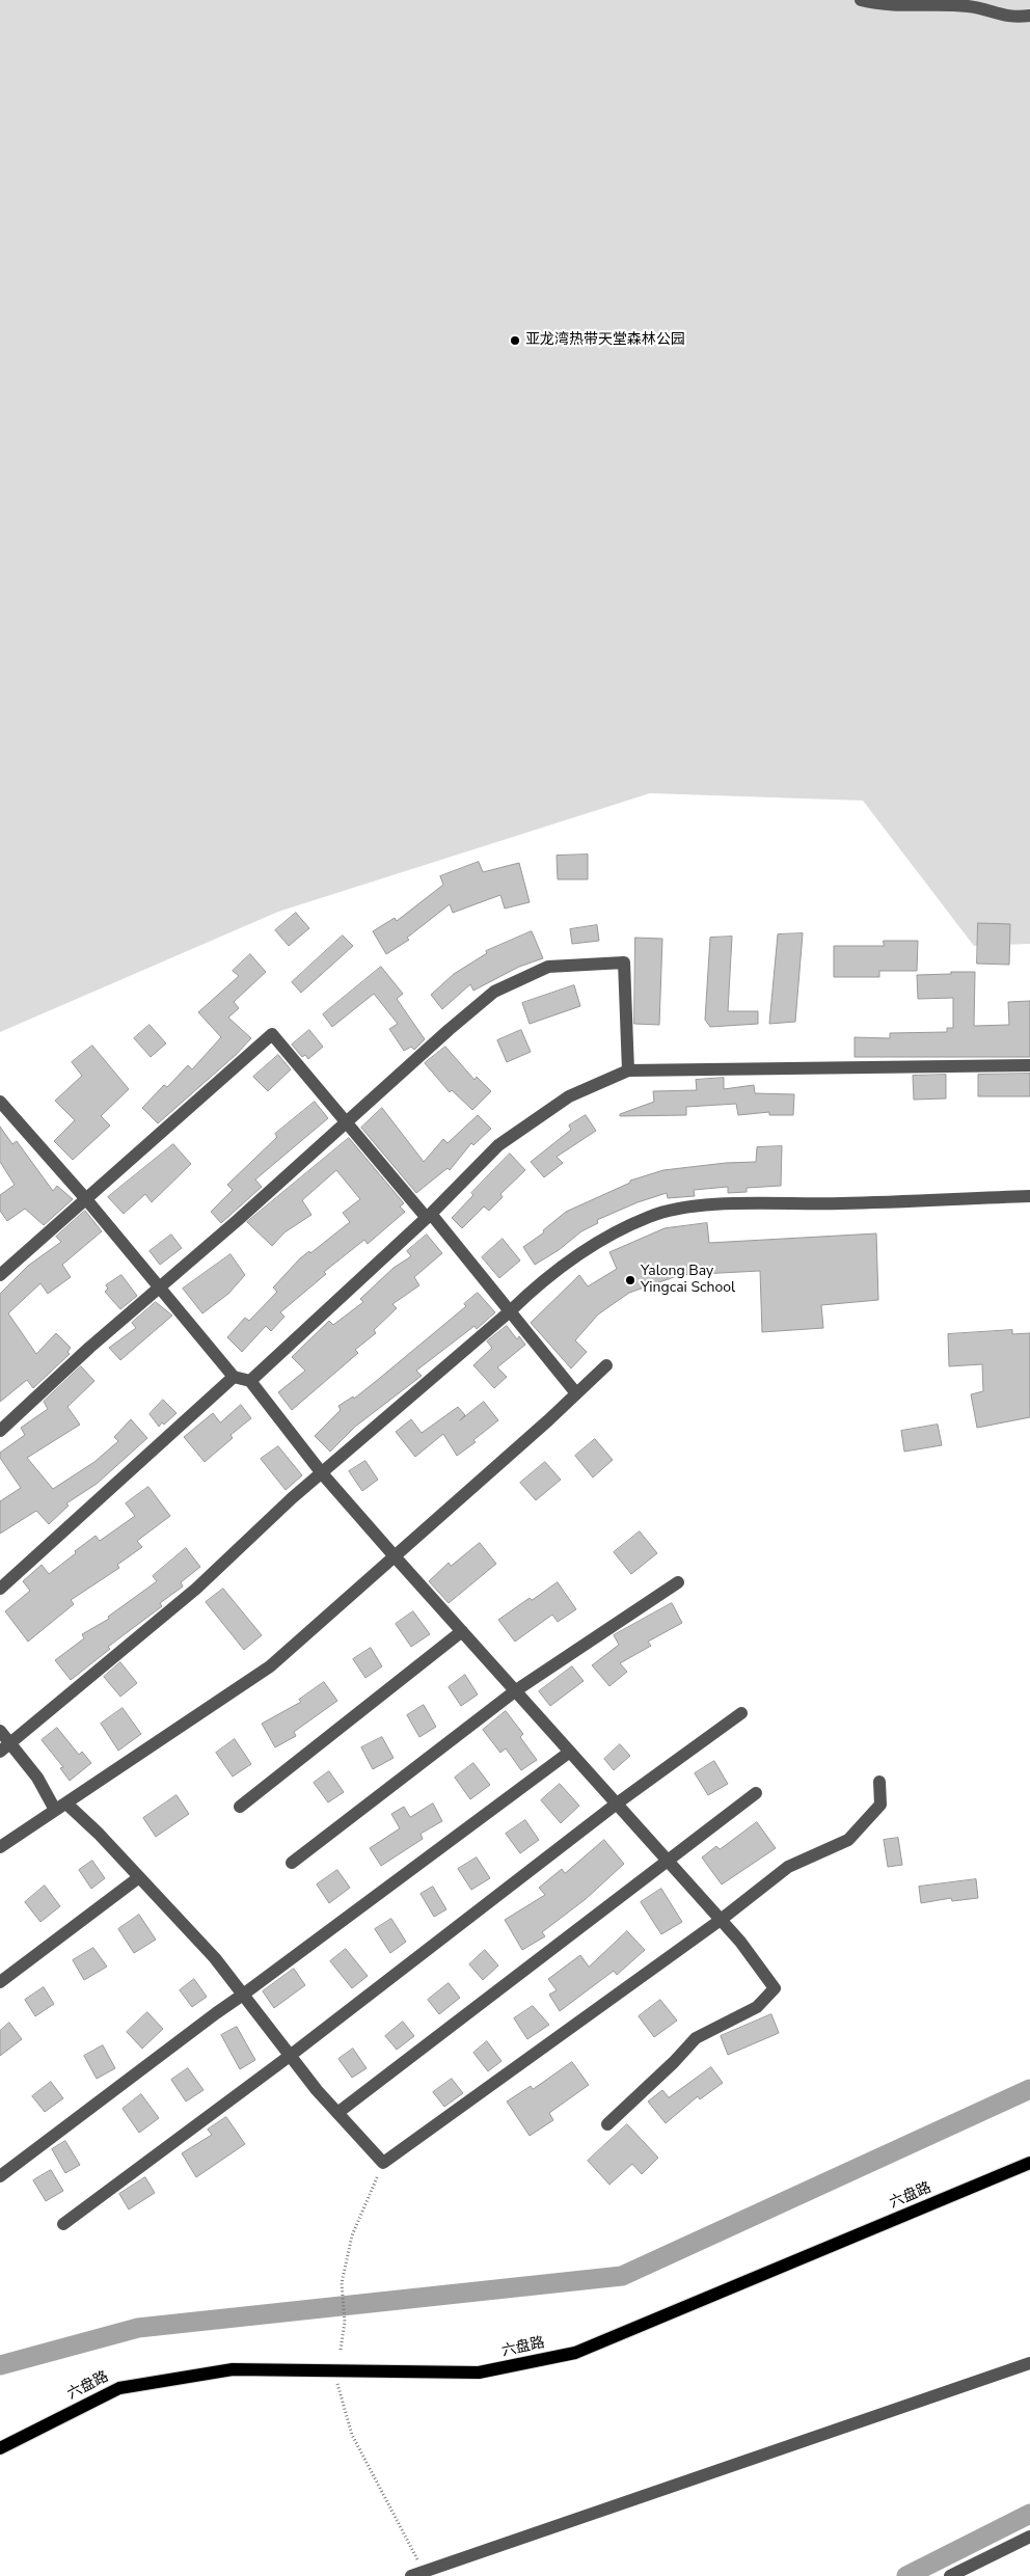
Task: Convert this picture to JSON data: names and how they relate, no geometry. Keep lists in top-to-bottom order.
{
  "streets": {
    "main road": ["六盘路"]
  },
  "places": ["亚龙湾热带天堂森林公园", "Yalong Bay Yingcai School"]
}
